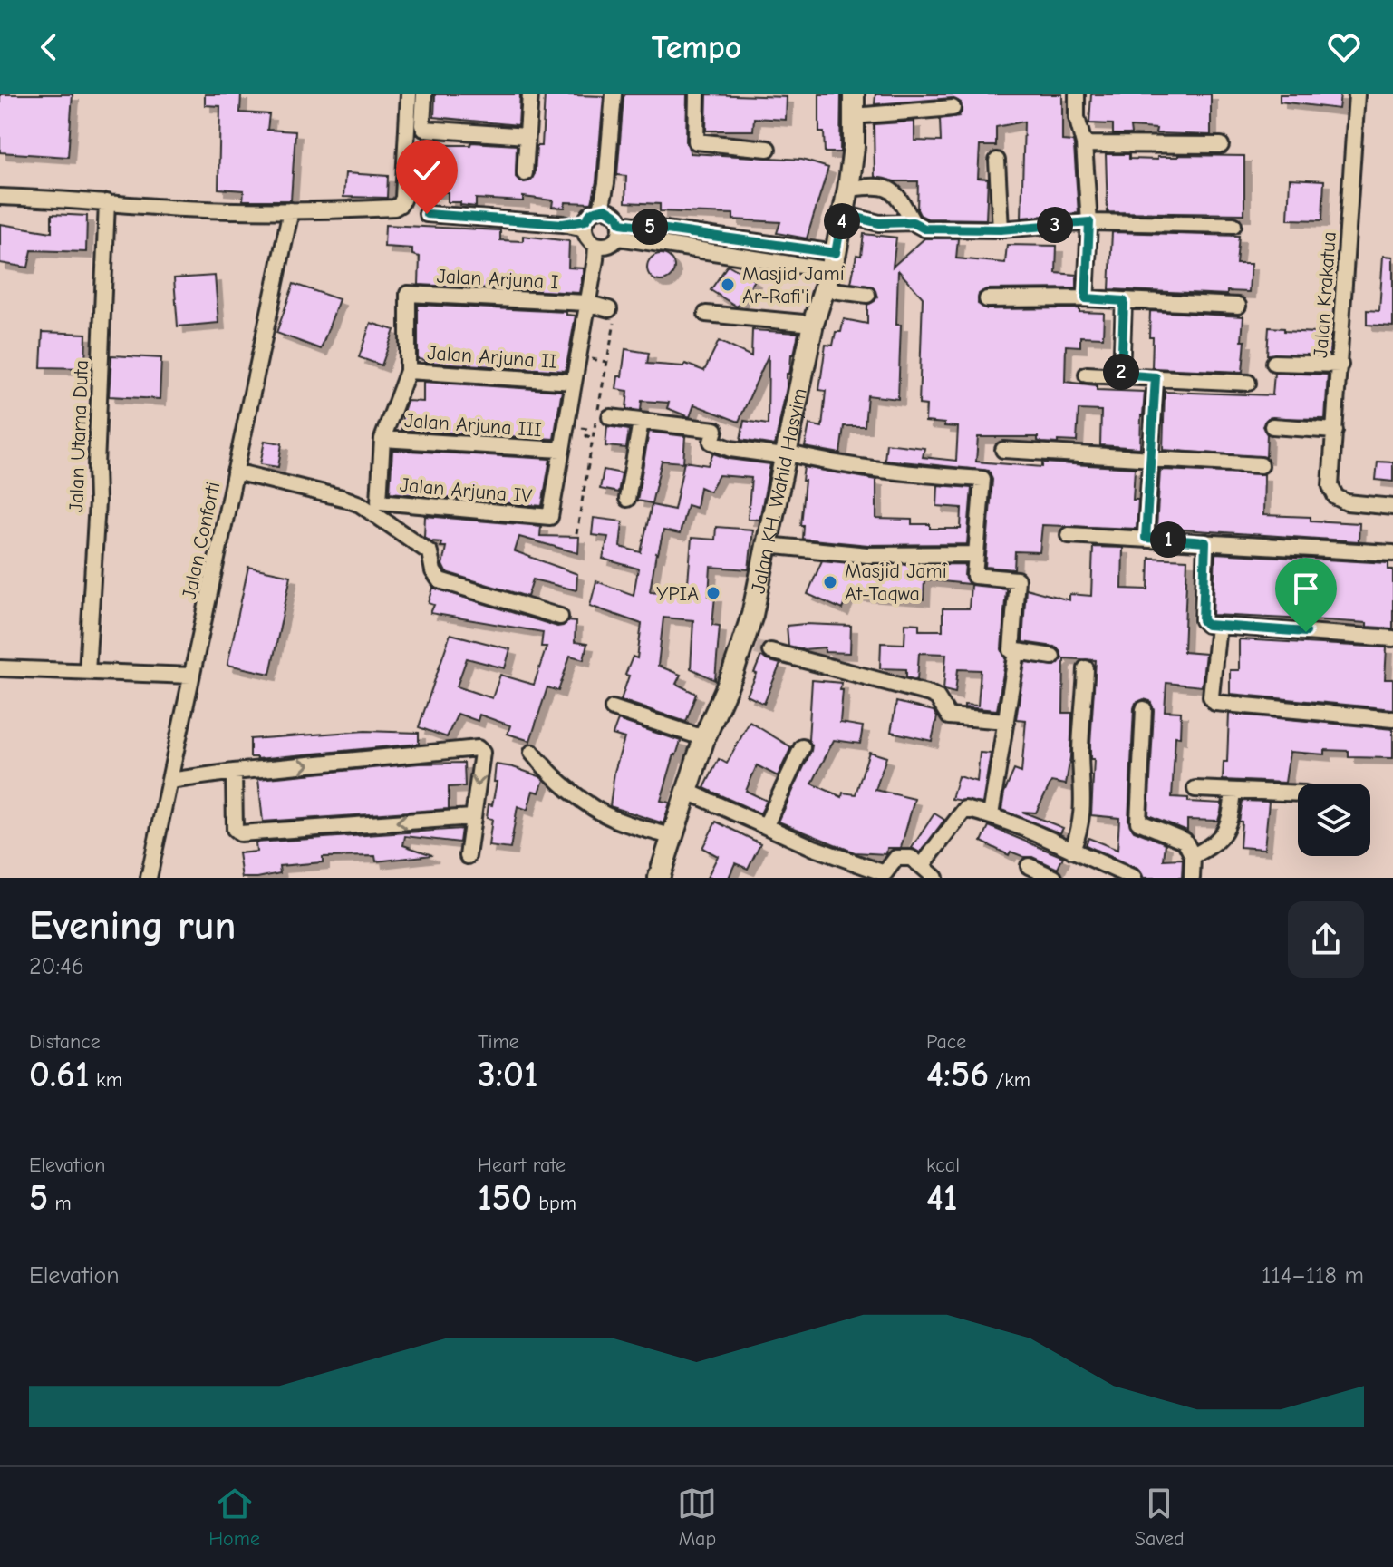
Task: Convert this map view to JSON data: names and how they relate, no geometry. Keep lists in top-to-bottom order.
{
  "streets": {
    "street": [
      "Jalan Arjuna I",
      "Jalan Krakatua",
      "Jalan Arjuna II",
      "Jalan Arjuna III",
      "Jalan Utama Duta",
      "Jalan Arjuna IV",
      "Jalan KH. Wahid Hasyim",
      "Jalan Conforti"
    ]
  },
  "crossings": [
    ["Jalan Arjuna I", "Jalan Arjuna II"],
    ["Jalan Arjuna III", "Jalan Arjuna IV"]
  ],
  "places": ["Masjid Jami Ar-Rafi'i", "Masjid Jami At-Taqwa", "YPIA"],
  "page": {
    "header": "Tempo",
    "pins": [
      "4",
      "3",
      "5",
      "2",
      "1"
    ],
    "heading": ["Evening run", "20:46"],
    "stats": [
      ["Distance", "0.61 km"],
      ["Time", "3:01"],
      ["Pace", "4:56 /km"],
      ["Elevation", "5 m"],
      ["Heart rate", "150 bpm"],
      ["kcal", "41"]
    ],
    "chart": ["Elevation", "114–118 m"],
    "tabs": ["Home", "Map", "Saved"]
  }
}
